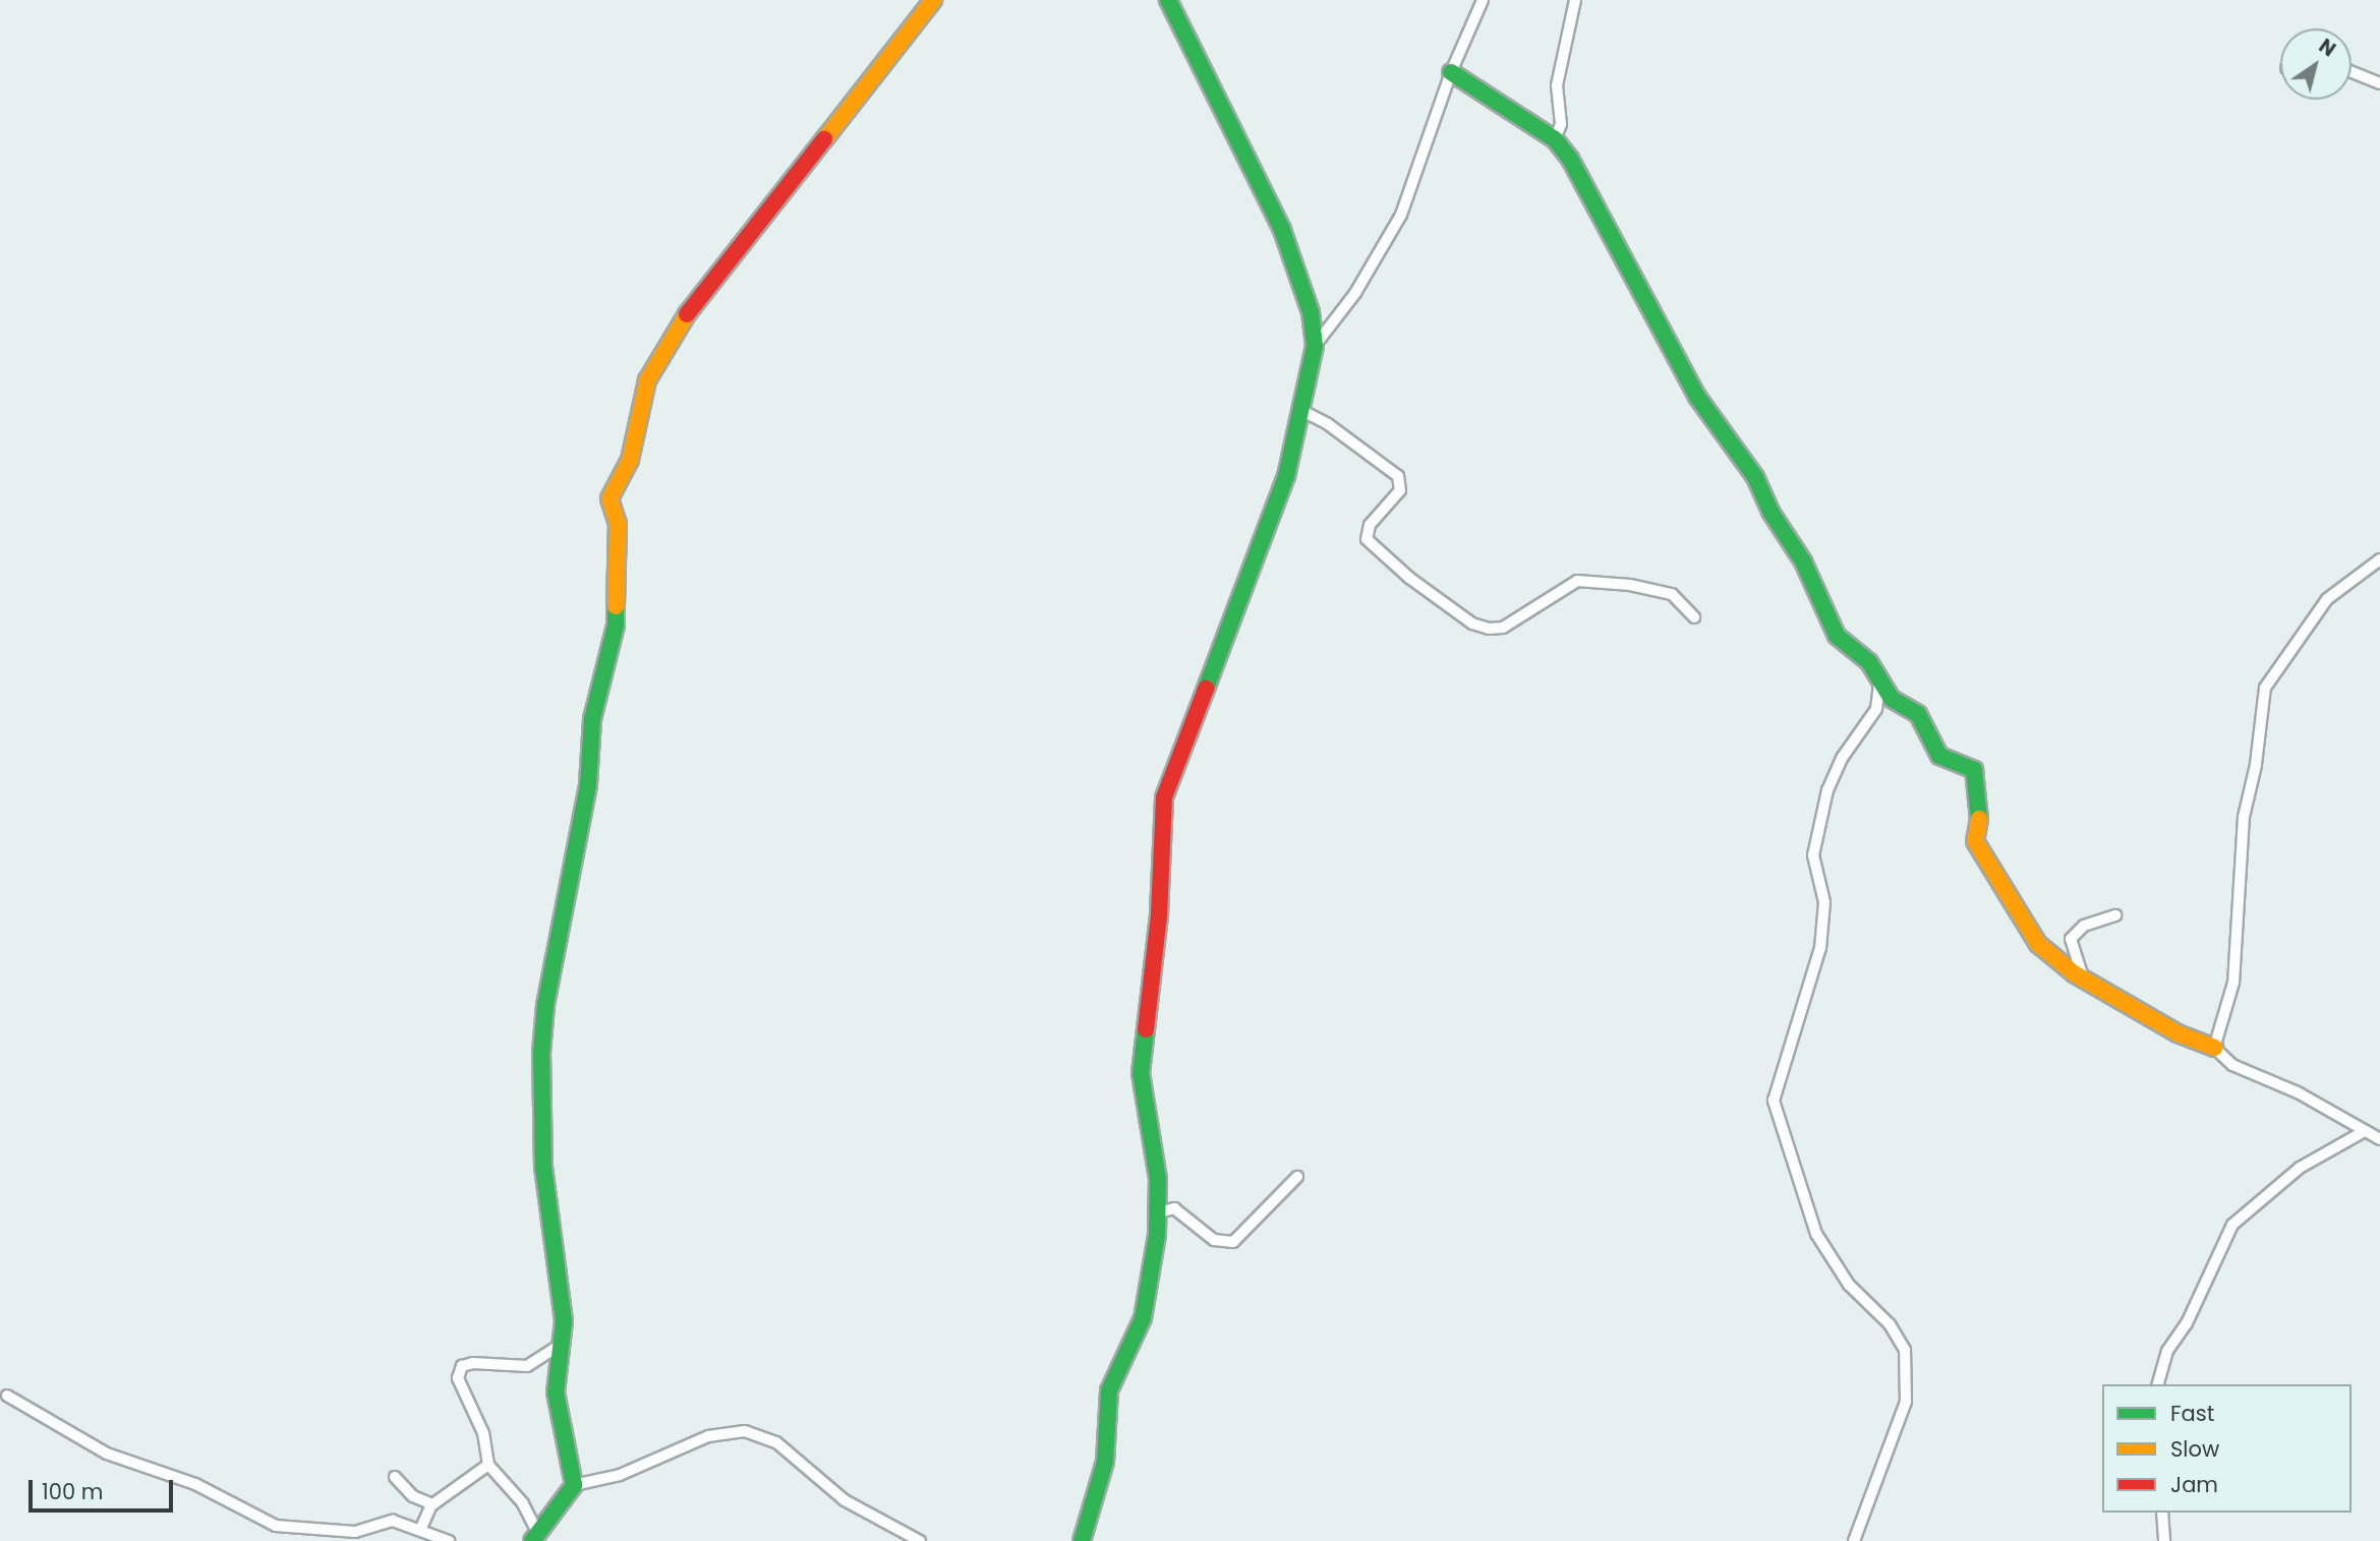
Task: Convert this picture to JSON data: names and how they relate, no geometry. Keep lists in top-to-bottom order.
{
  "legend": ["Fast", "Slow", "Jam"],
  "scale_bar": "100 m",
  "north": "top right"
}
